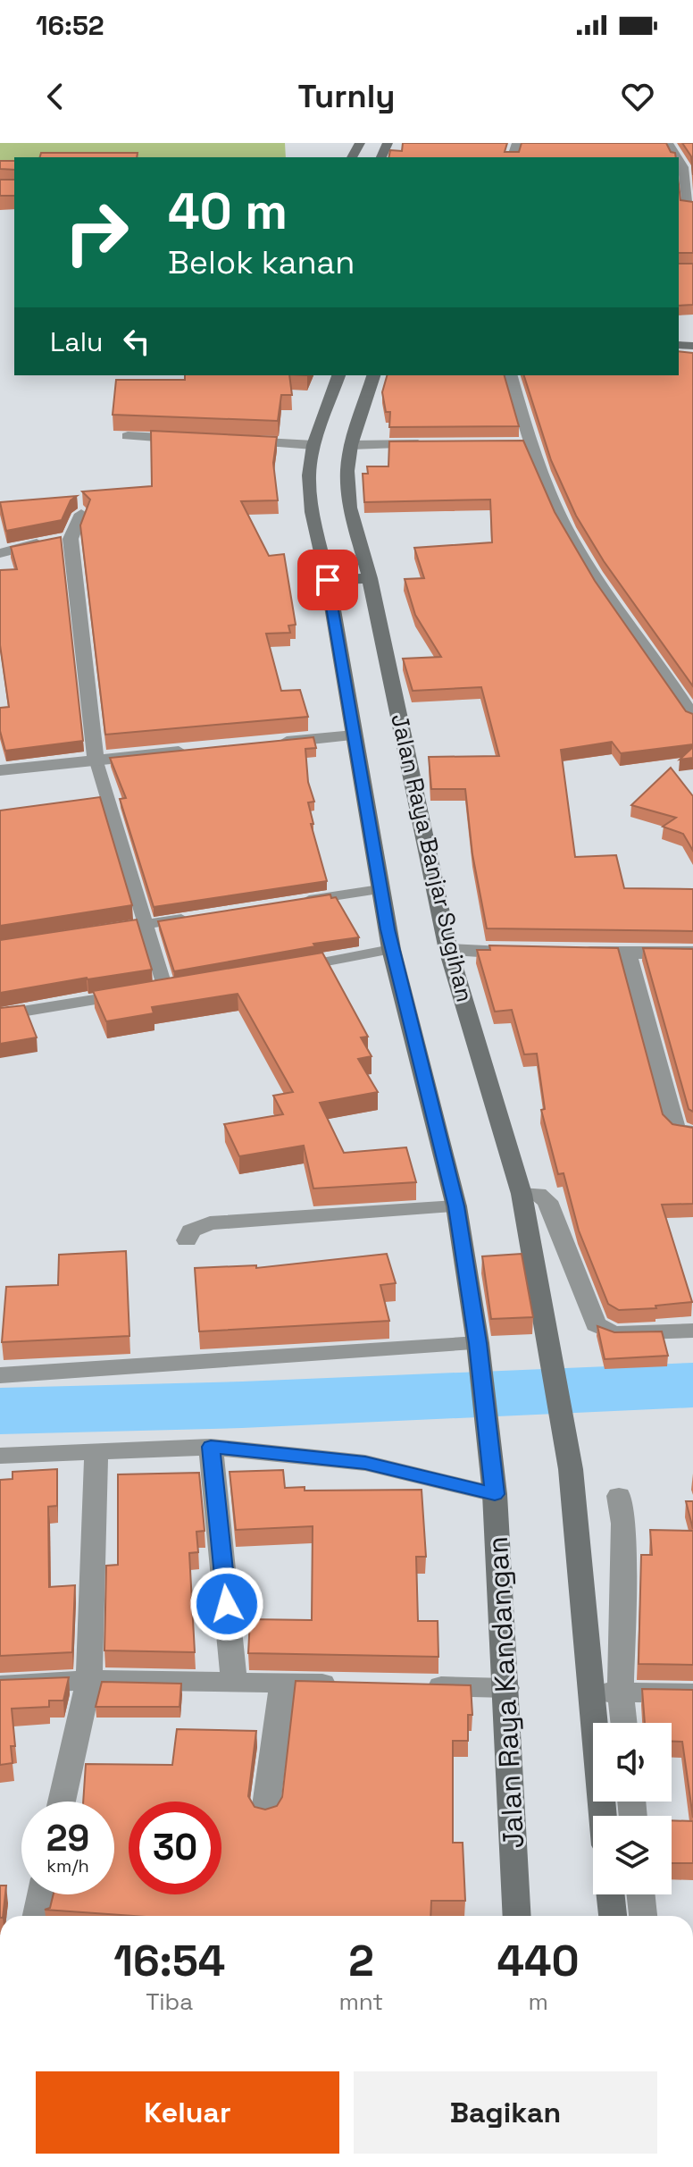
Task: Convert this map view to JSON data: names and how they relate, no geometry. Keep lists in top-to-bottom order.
{
  "streets": {
    "main road": ["Jalan Raya Banjar Sugihan", "Jalan Raya Kandangan"]
  },
  "crossings": [
    ["Jalan Raya Banjar Sugihan", "Jalan Raya Kandangan"]
  ],
  "page": {
    "status": "16:52",
    "header": "Turnly",
    "turn": ["40 m", "Belok kanan"],
    "then": "Lalu",
    "speed": "29 km/h",
    "limit": "30",
    "eta": [
      "16:54",
      "Tiba",
      "2",
      "mnt",
      "440",
      "m"
    ],
    "buttons": ["Keluar", "Bagikan"]
  }
}
